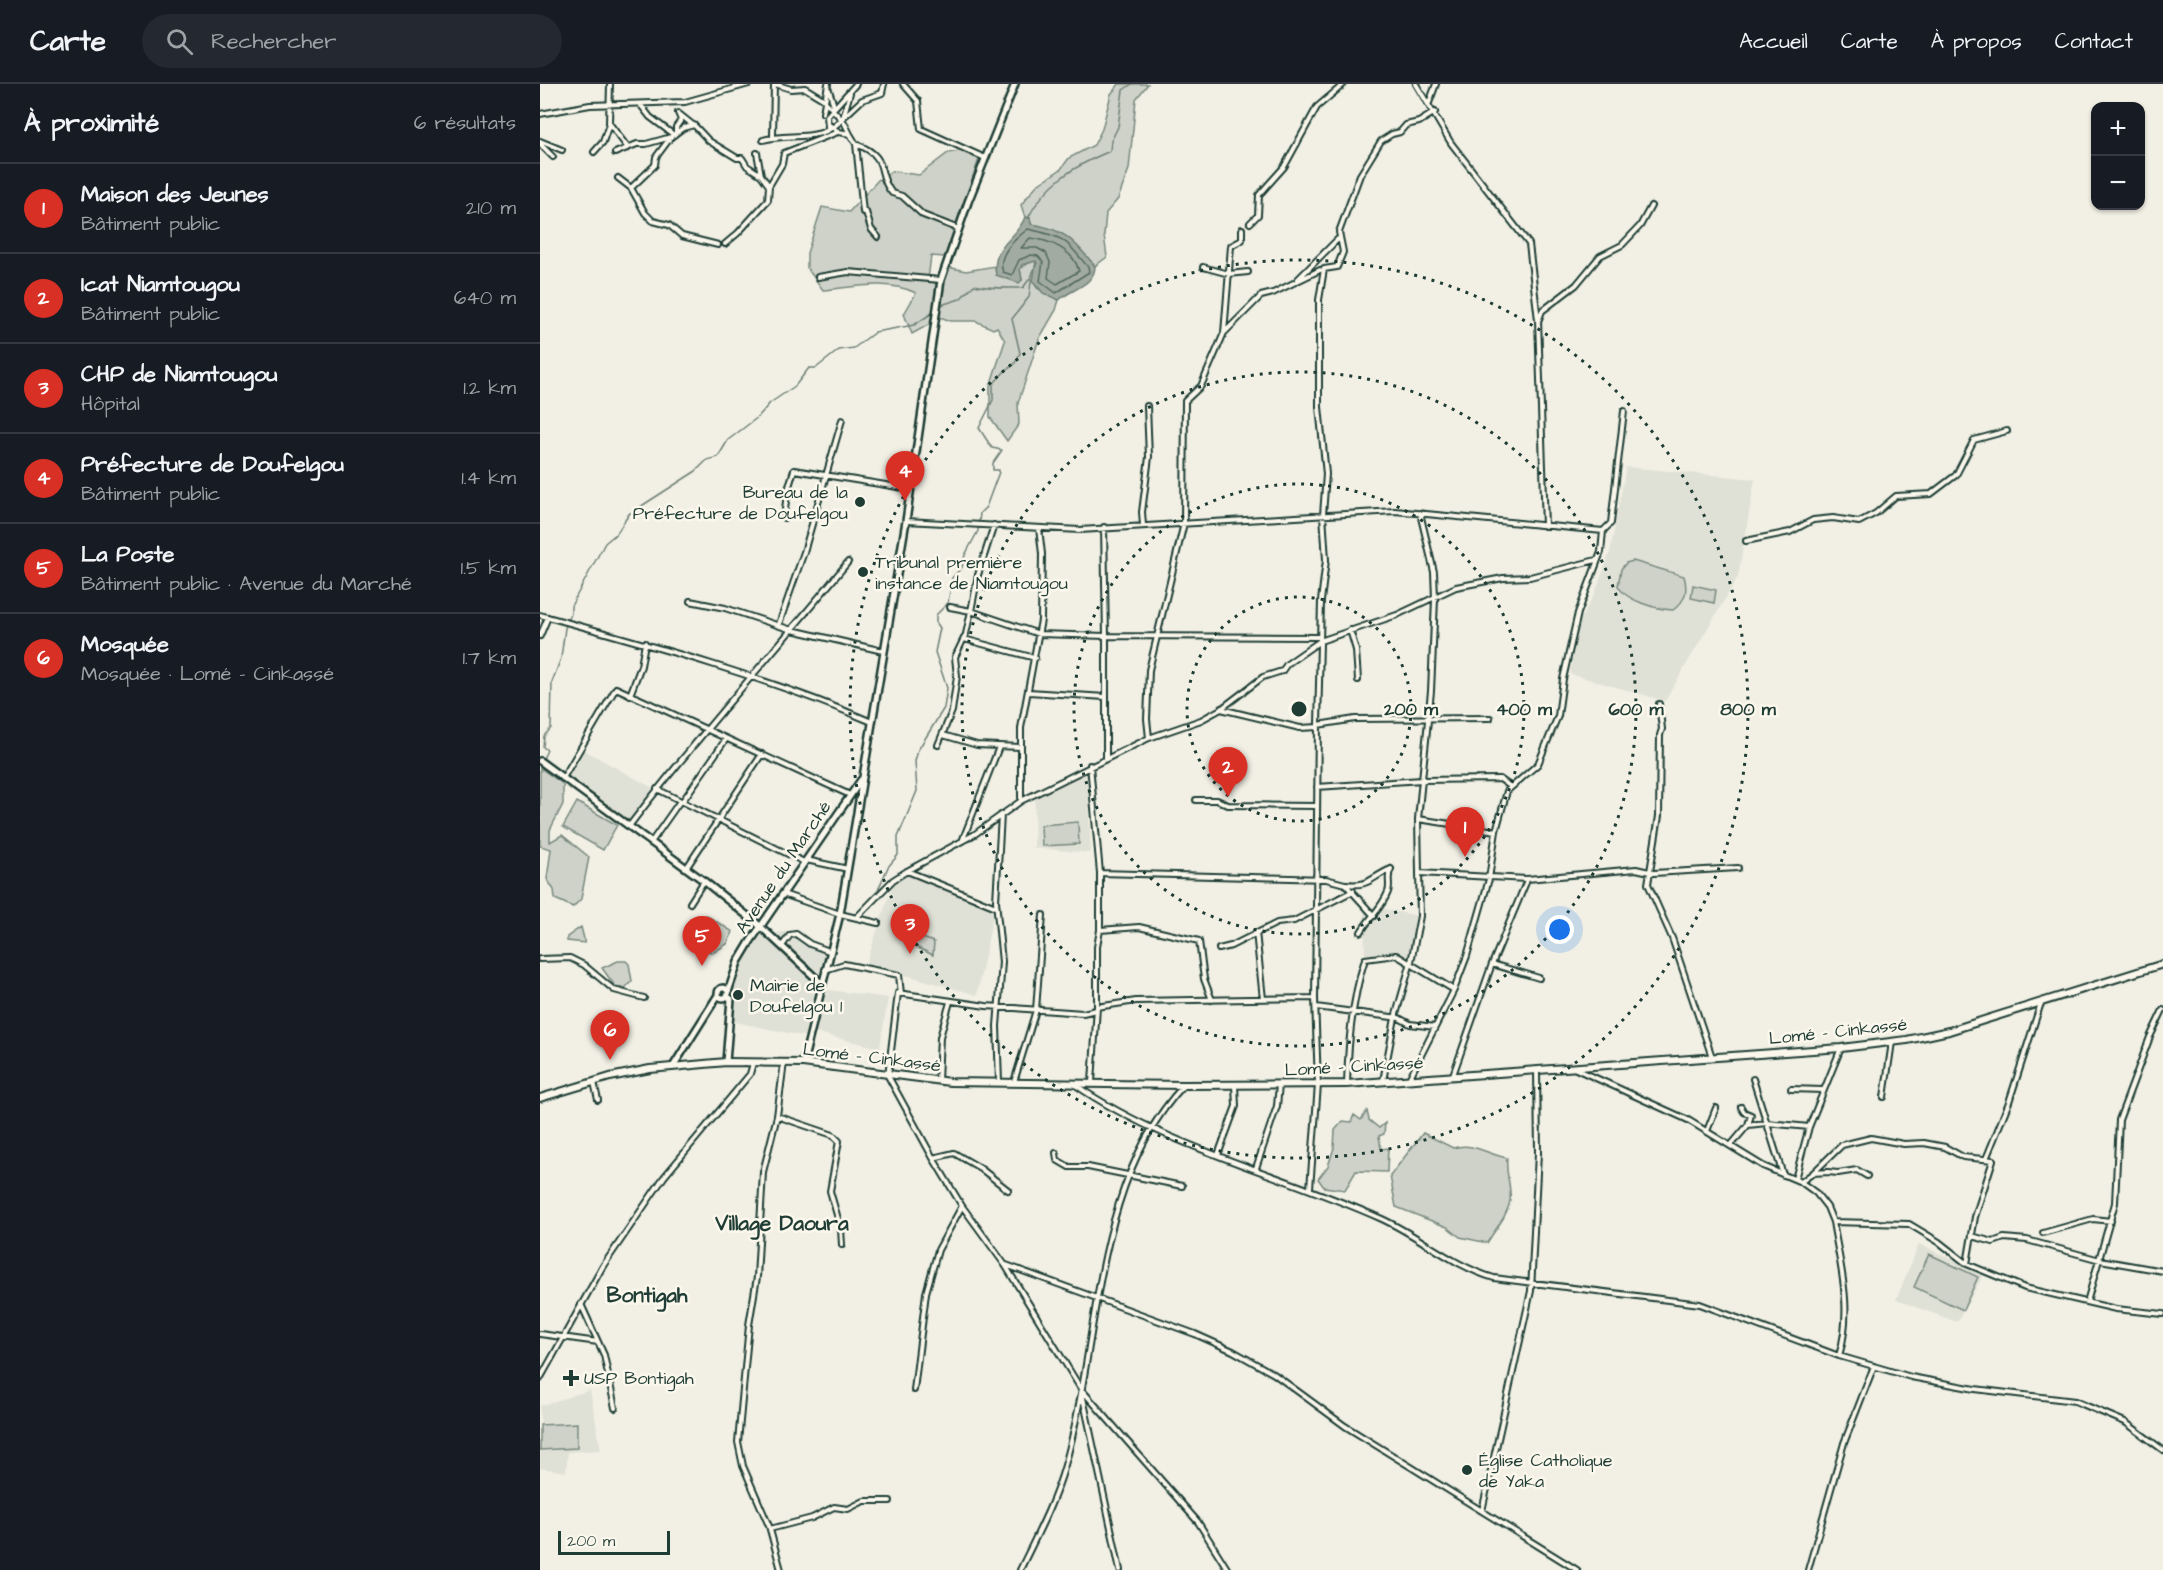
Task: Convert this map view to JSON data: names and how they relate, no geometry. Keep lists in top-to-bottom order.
{
  "streets": {
    "highway": ["Lomé - Cinkassé"],
    "main road": ["Avenue du Marché"]
  },
  "crossings": [
    ["Avenue du Marché", "Lomé - Cinkassé"]
  ],
  "districts": ["Village Daoura", "Bontigah"],
  "places": {
    "other": [
      "Bureau de la Préfecture de Doufelgou",
      "Tribunal première instance de Niamtougou",
      "Mairie de Doufelgou 1",
      "Église Catholique de Yaka"
    ],
    "health": ["USP Bontigah"]
  },
  "scale_bar": "200 m",
  "page": {
    "header": "Carte",
    "search": "Rechercher",
    "nav": [
      "Accueil",
      "Carte",
      "À propos",
      "Contact"
    ],
    "heading": ["À proximité", "6 résultats"],
    "map_buttons": ["+", "−"],
    "list": [
      {
        "mark": "1",
        "name": "Maison des Jeunes",
        "note": "Bâtiment public",
        "value": "210 m"
      },
      {
        "mark": "2",
        "name": "Icat Niamtougou",
        "note": "Bâtiment public",
        "value": "640 m"
      },
      {
        "mark": "3",
        "name": "CHP de Niamtougou",
        "note": "Hôpital",
        "value": "1.2 km"
      },
      {
        "mark": "4",
        "name": "Préfecture de Doufelgou",
        "note": "Bâtiment public",
        "value": "1.4 km"
      },
      {
        "mark": "5",
        "name": "La Poste",
        "note": "Bâtiment public · Avenue du Marché",
        "value": "1.5 km"
      },
      {
        "mark": "6",
        "name": "Mosquée",
        "note": "Mosquée · Lomé - Cinkassé",
        "value": "1.7 km"
      }
    ],
    "pins": [
      "4",
      "2",
      "1",
      "3",
      "5",
      "6"
    ],
    "scale": "200 m"
  },
  "rings": [
    "200 m",
    "400 m",
    "600 m",
    "800 m"
  ]
}
